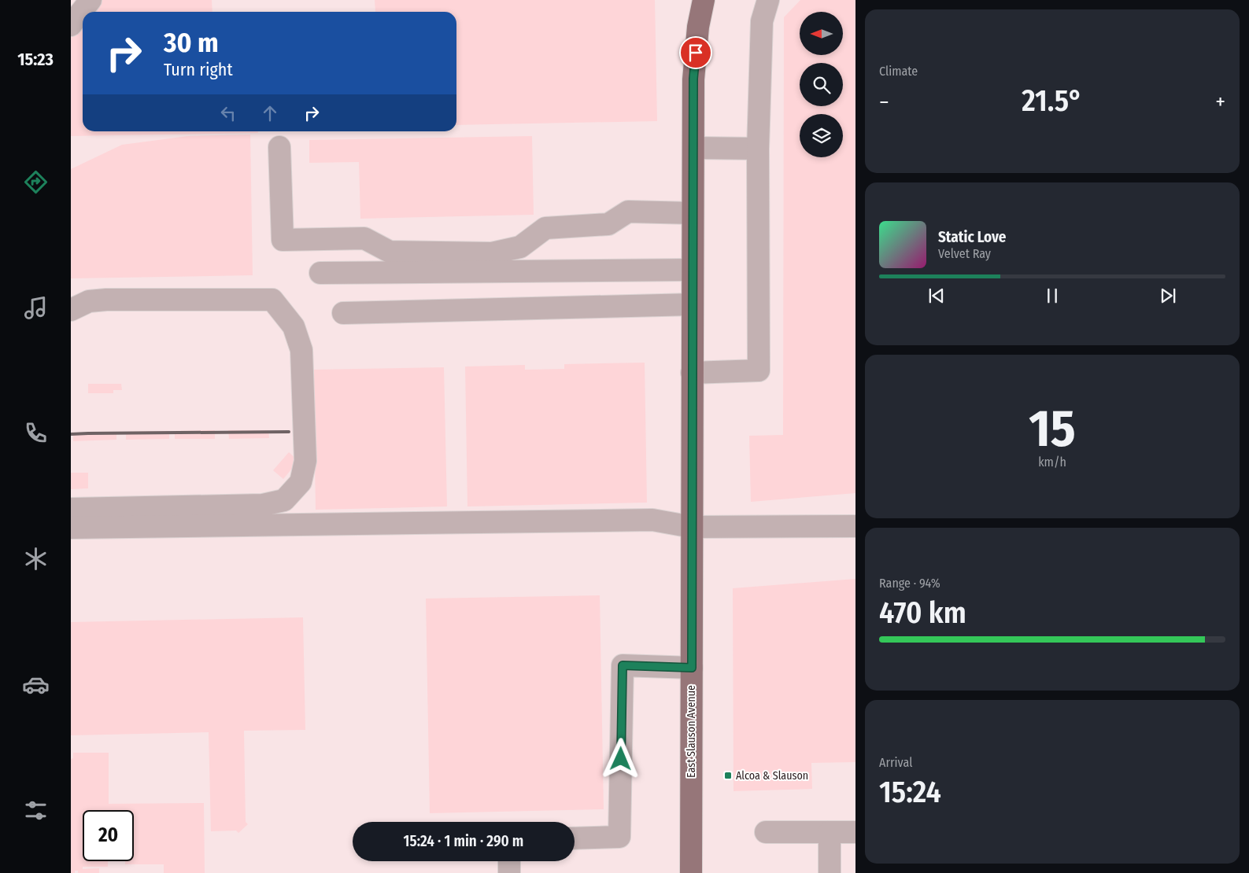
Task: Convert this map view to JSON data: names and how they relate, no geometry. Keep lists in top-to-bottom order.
{
  "streets": {
    "main road": ["East Slauson Avenue"]
  },
  "places": {
    "transit": ["Alcoa & Slauson"]
  },
  "north": "left",
  "page": {
    "tabs": "15:23",
    "tile": [
      "Climate",
      ["15", "km/h"],
      ["Range · 94%", "470 km"],
      ["Arrival", "15:24"]
    ],
    "turn": ["30 m", "Turn right"],
    "heat": ["−", "21.5°", "+"],
    "song": ["Static Love", "Velvet Ray"],
    "limit": "20",
    "trip": "15:24 · 1 min · 290 m"
  }
}
